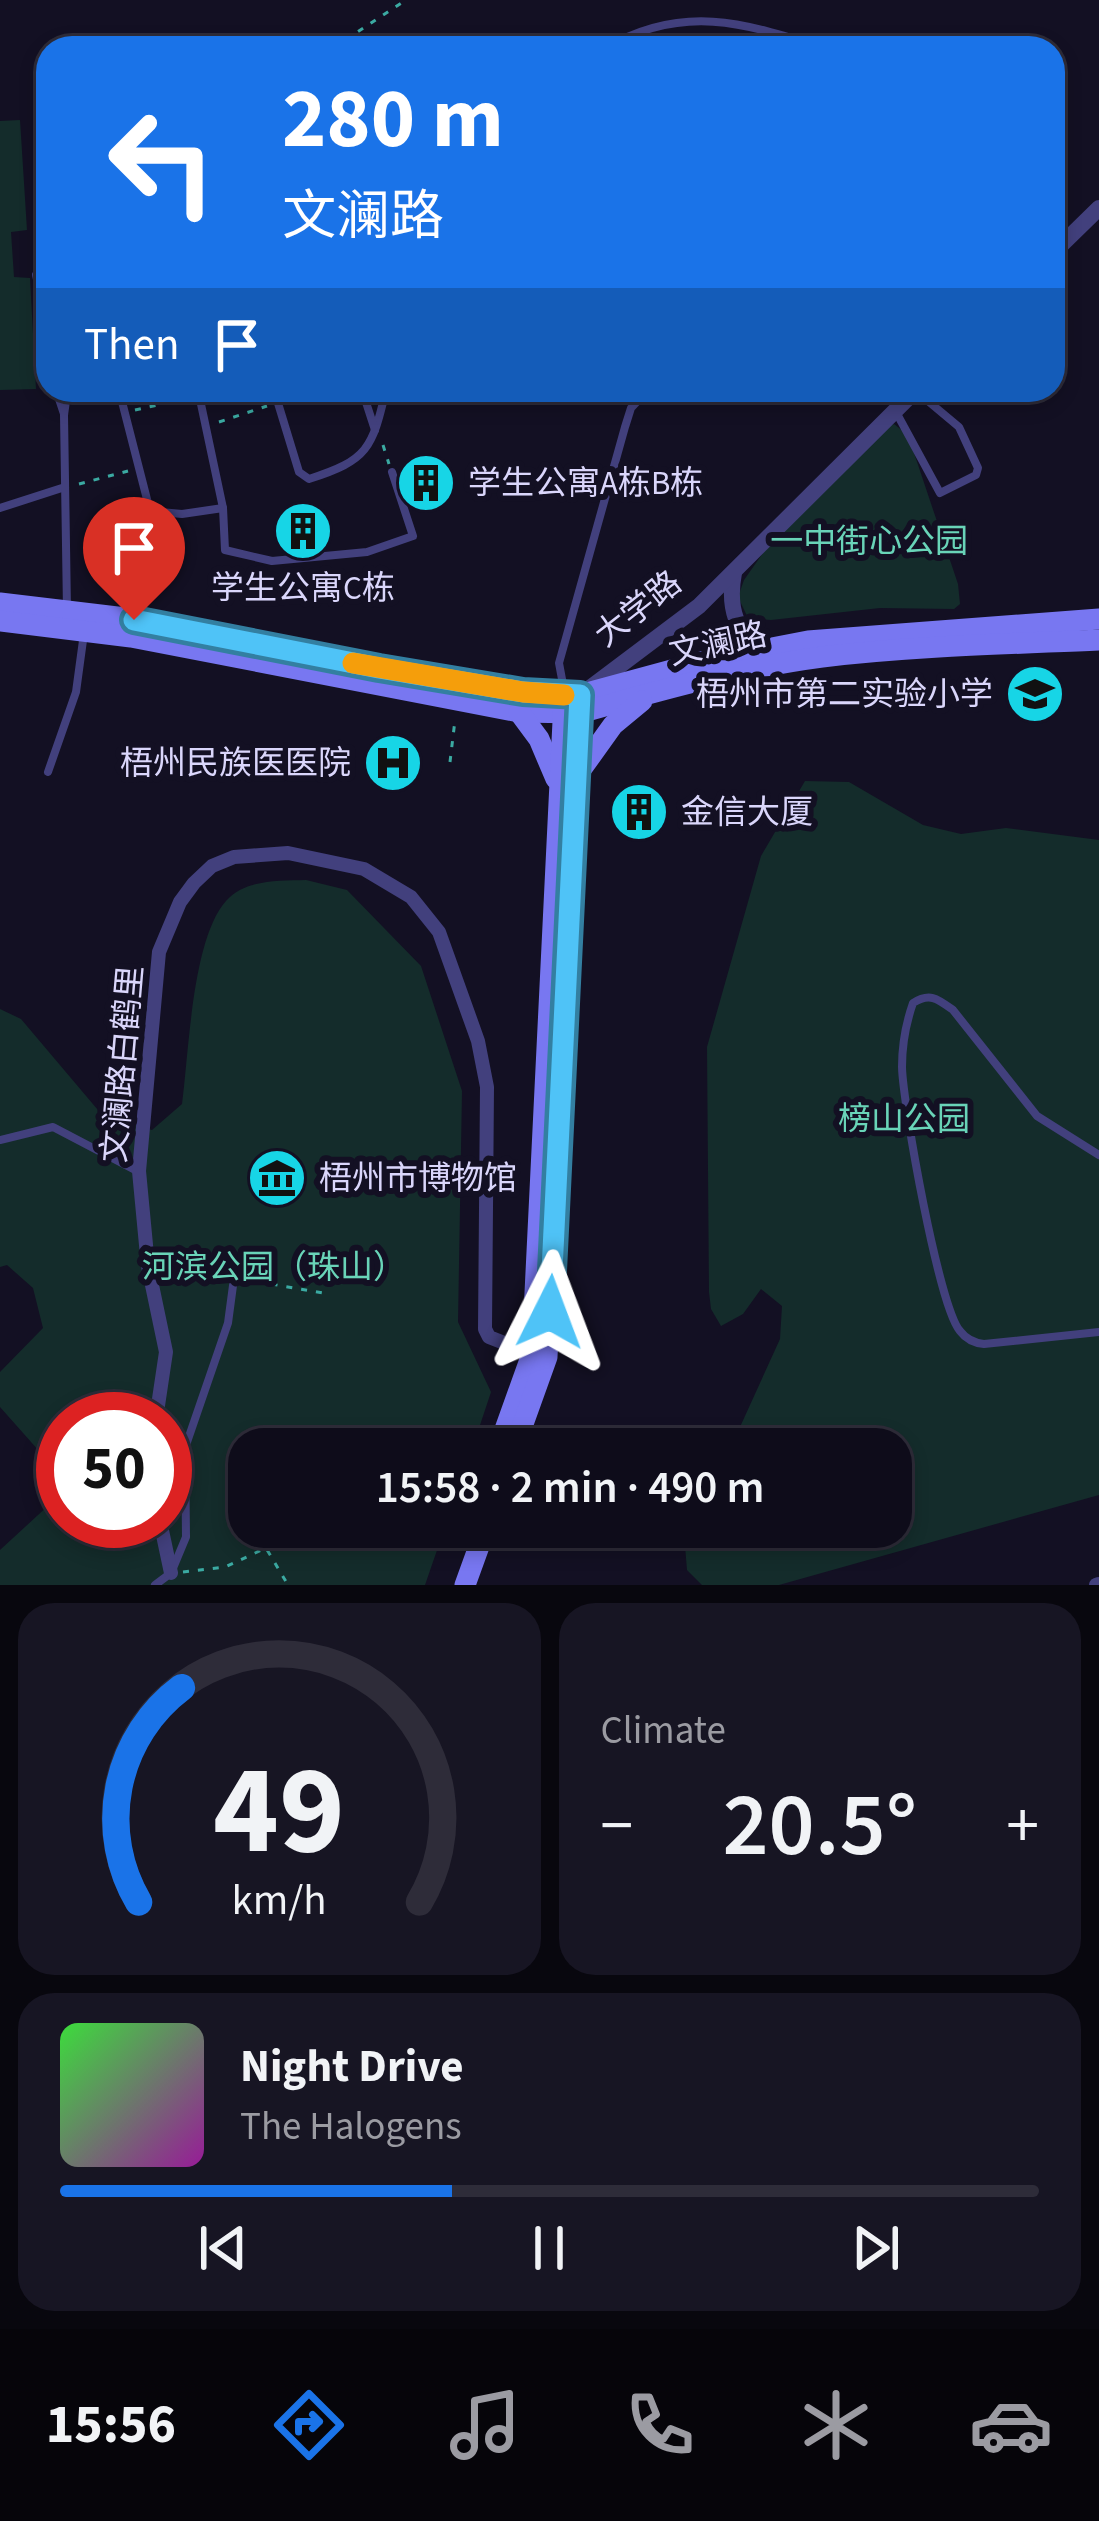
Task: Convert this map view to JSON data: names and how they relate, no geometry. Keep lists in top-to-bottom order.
{
  "streets": {
    "main road": ["文澜路"],
    "street": ["大学路", "文澜路白鹤里"]
  },
  "crossings": [
    ["大学路", "文澜路"]
  ],
  "parks": ["一中街心公园", "榜山公园", "河滨公园（珠山）"],
  "places": {
    "building": ["学生公寓A栋B栋", "学生公寓C栋", "金信大厦"],
    "school or university": ["梧州市第二实验小学"],
    "hospital": ["梧州民族医医院"],
    "museum": ["梧州市博物馆"]
  },
  "page": {
    "turn": ["280 m", "文澜路"],
    "then": "Then",
    "limit": "50",
    "trip": "15:58 · 2 min · 490 m",
    "tile": "Climate",
    "heat": ["−", "20.5°", "+"],
    "song": ["Night Drive", "The Halogens"],
    "tabs": "15:56",
    "gauge": ["49", "km/h"]
  }
}
